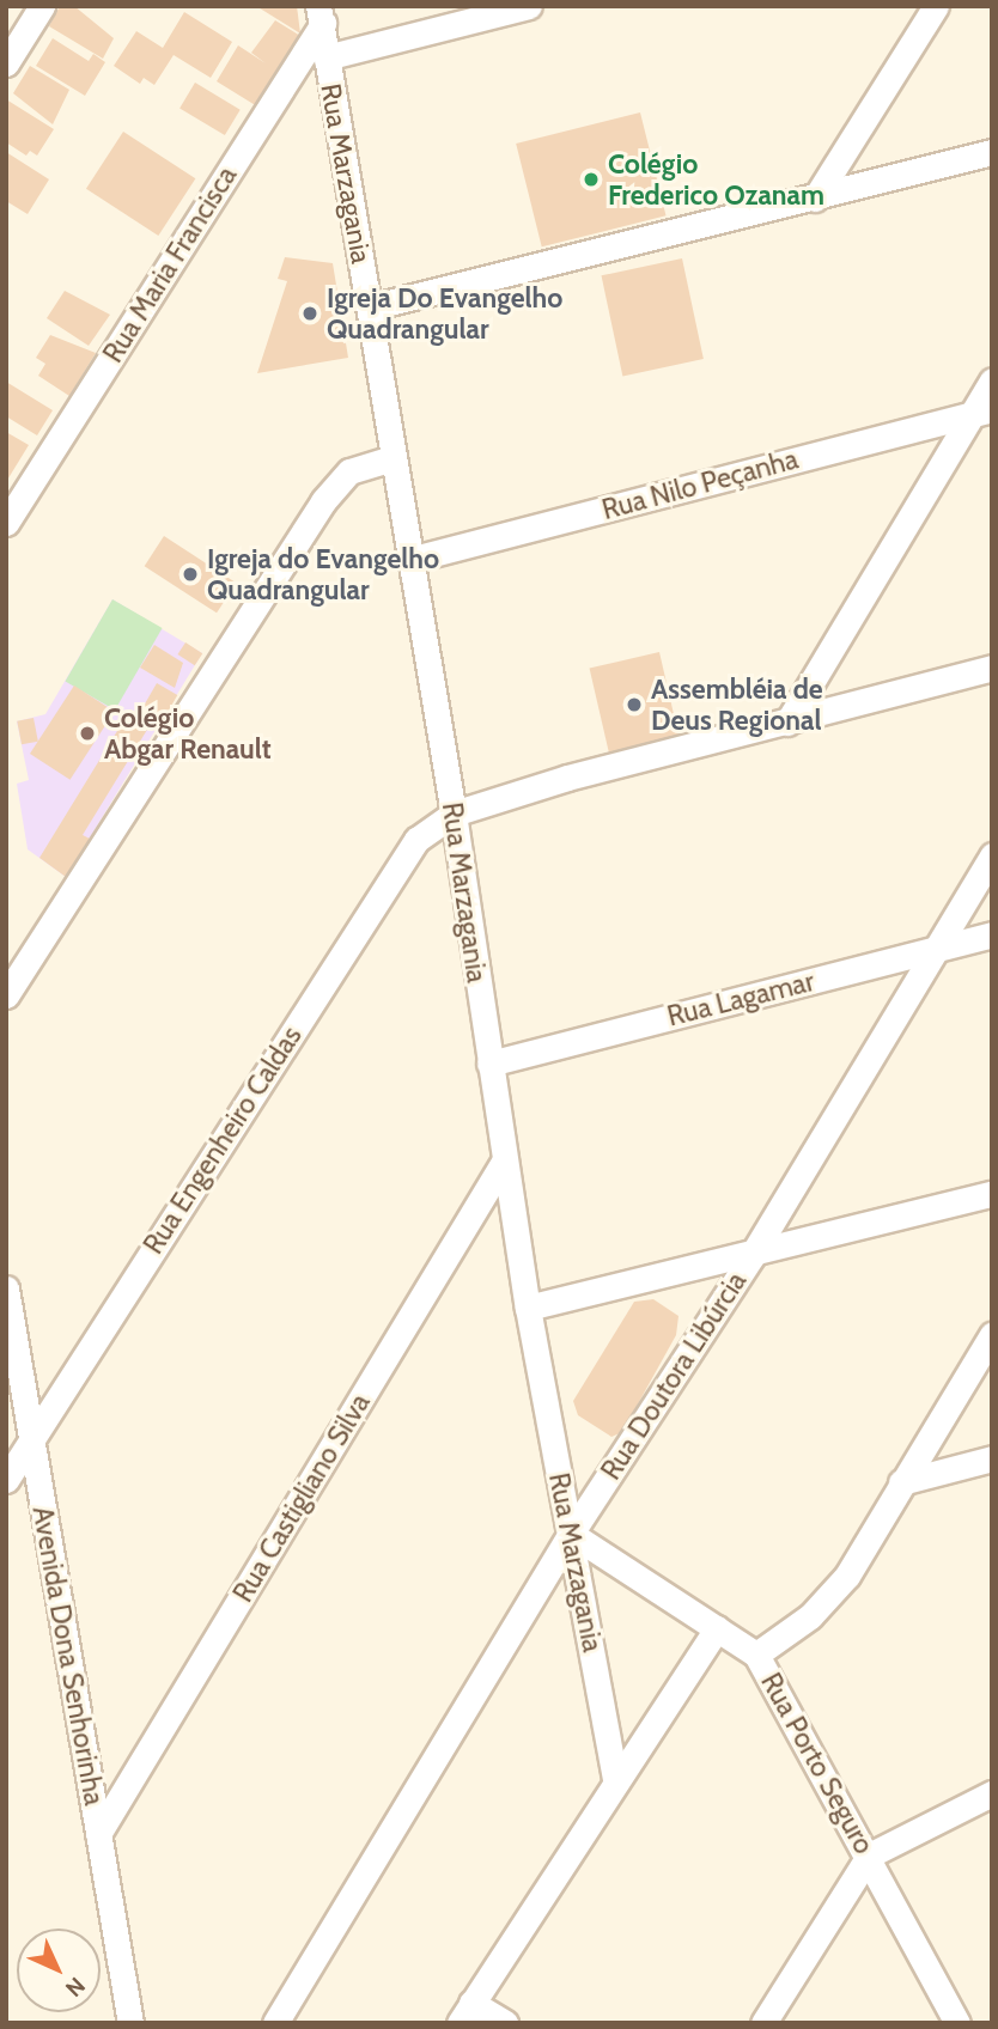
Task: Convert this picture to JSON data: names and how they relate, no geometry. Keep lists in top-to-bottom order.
{
  "streets": {
    "street": [
      "Rua Marzagania",
      "Rua Maria Francisca",
      "Rua Nilo Peçanha",
      "Rua Lagamar",
      "Rua Engenheiro Caldas",
      "Rua Doutora Libúrcia",
      "Rua Castigliano Silva",
      "Avenida Dona Senhorinha",
      "Rua Porto Seguro"
    ]
  },
  "crossings": [
    ["Rua Marzagania", "Rua Maria Francisca"],
    ["Rua Marzagania", "Rua Nilo Peçanha"],
    ["Rua Marzagania", "Rua Lagamar"],
    ["Rua Marzagania", "Rua Engenheiro Caldas"],
    ["Rua Marzagania", "Rua Doutora Libúrcia"],
    ["Rua Marzagania", "Rua Castigliano Silva"],
    ["Rua Marzagania", "Rua Porto Seguro"],
    ["Rua Lagamar", "Rua Doutora Libúrcia"],
    ["Rua Engenheiro Caldas", "Avenida Dona Senhorinha"],
    ["Rua Doutora Libúrcia", "Rua Porto Seguro"],
    ["Rua Castigliano Silva", "Avenida Dona Senhorinha"]
  ],
  "places": [
    "Colégio Frederico Ozanam",
    "Igreja Do Evangelho Quadrangular",
    "Igreja do Evangelho Quadrangular",
    "Assembléia de Deus Regional",
    "Colégio Abgar Renault"
  ],
  "north": "bottom right"
}
